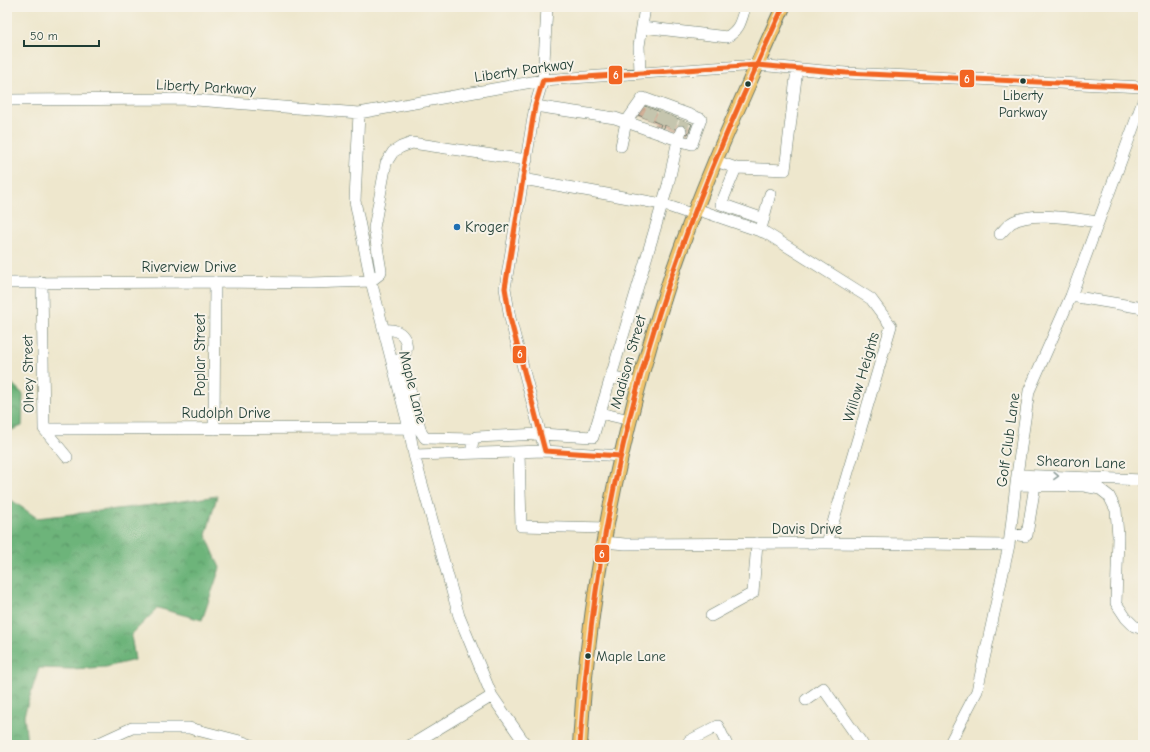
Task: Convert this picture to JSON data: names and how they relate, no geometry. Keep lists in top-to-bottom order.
{
  "streets": {
    "main road": ["Madison Street"],
    "street": [
      "Liberty Parkway",
      "Riverview Drive",
      "Poplar Street",
      "Olney Street",
      "Willow Heights",
      "Maple Lane",
      "Rudolph Drive",
      "Golf Club Lane",
      "Shearon Lane",
      "Davis Drive"
    ]
  },
  "crossings": [
    ["Liberty Parkway", "Madison Street"],
    ["Liberty Parkway", "Maple Lane"],
    ["Riverview Drive", "Poplar Street"],
    ["Riverview Drive", "Olney Street"],
    ["Riverview Drive", "Maple Lane"],
    ["Poplar Street", "Rudolph Drive"],
    ["Madison Street", "Willow Heights"],
    ["Madison Street", "Davis Drive"],
    ["Olney Street", "Rudolph Drive"],
    ["Willow Heights", "Davis Drive"],
    ["Maple Lane", "Rudolph Drive"],
    ["Golf Club Lane", "Shearon Lane"],
    ["Golf Club Lane", "Davis Drive"]
  ],
  "one_way": ["Shearon Lane"],
  "places": ["Liberty Parkway", "Kroger", "Maple Lane"],
  "lines": ["transit line 6"],
  "scale_bar": "50 m"
}
